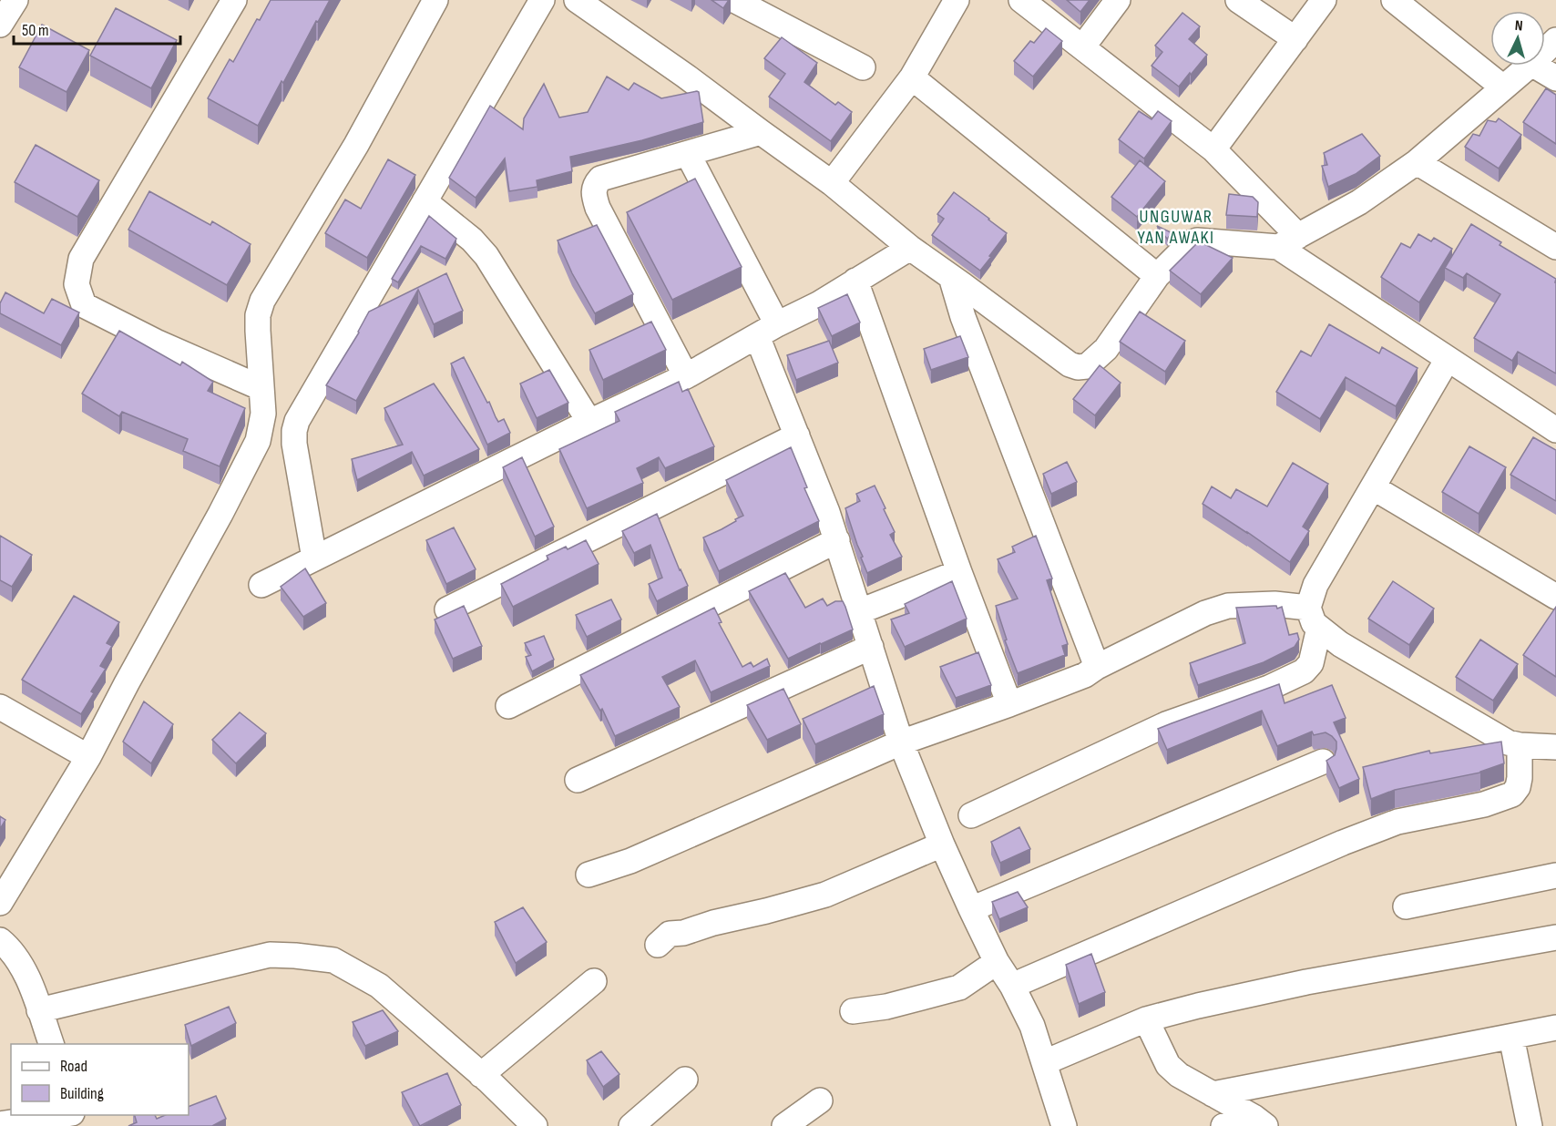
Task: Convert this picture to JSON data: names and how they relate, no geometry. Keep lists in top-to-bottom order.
{
  "districts": ["UNGUWAR YAN AWAKI"],
  "legend": ["Road", "Building"],
  "scale_bar": "50 m",
  "north": "top"
}
